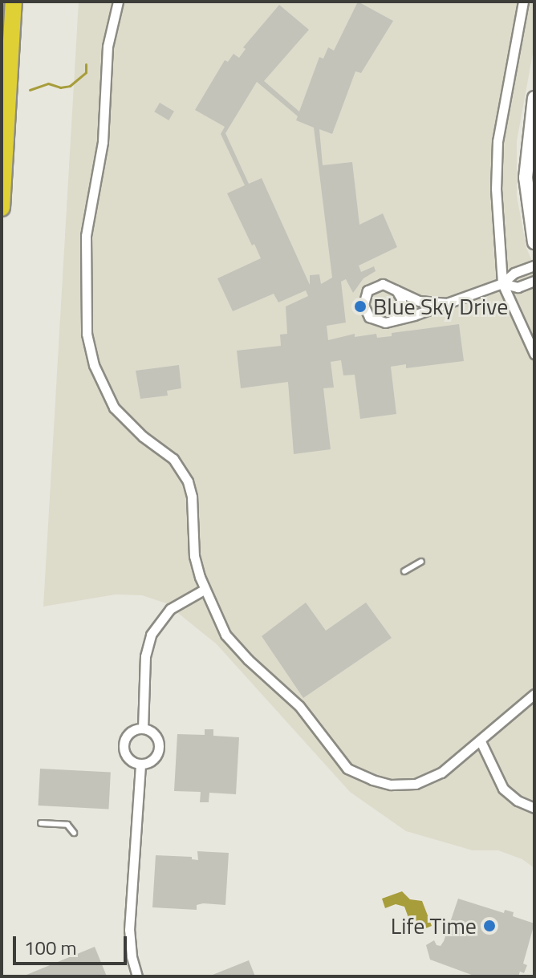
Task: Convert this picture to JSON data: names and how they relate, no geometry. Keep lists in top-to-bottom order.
{
  "places": ["Blue Sky Drive", "Life Time"],
  "scale_bar": "100 m"
}
